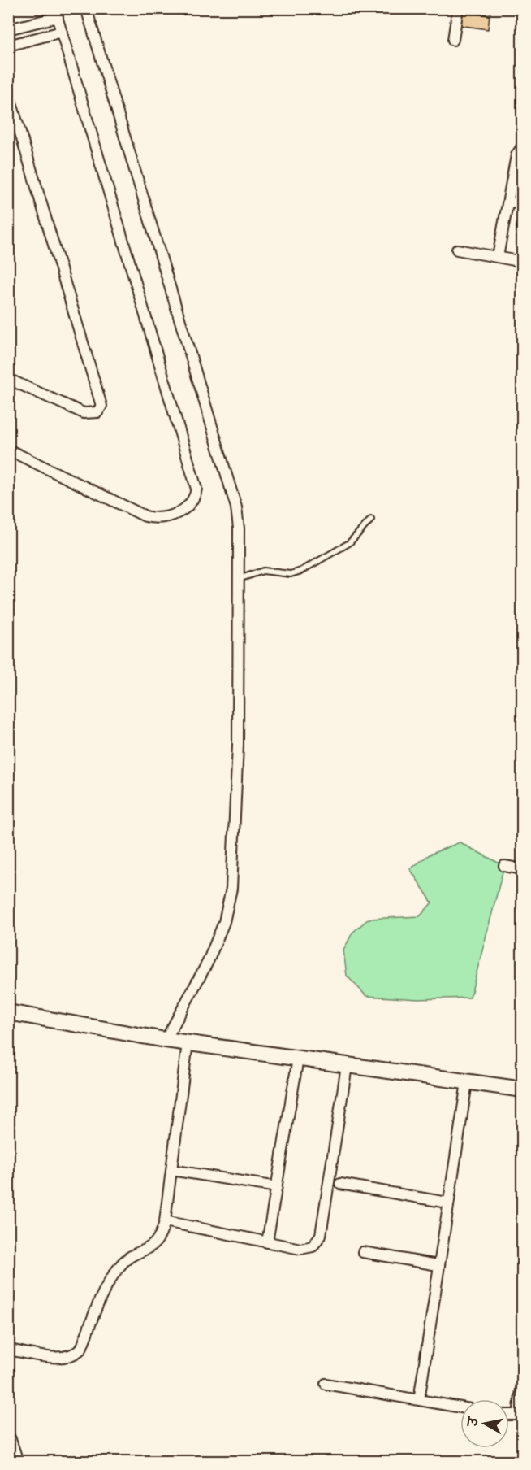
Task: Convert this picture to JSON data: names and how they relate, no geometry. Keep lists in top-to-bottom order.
{
  "north": "left"
}
